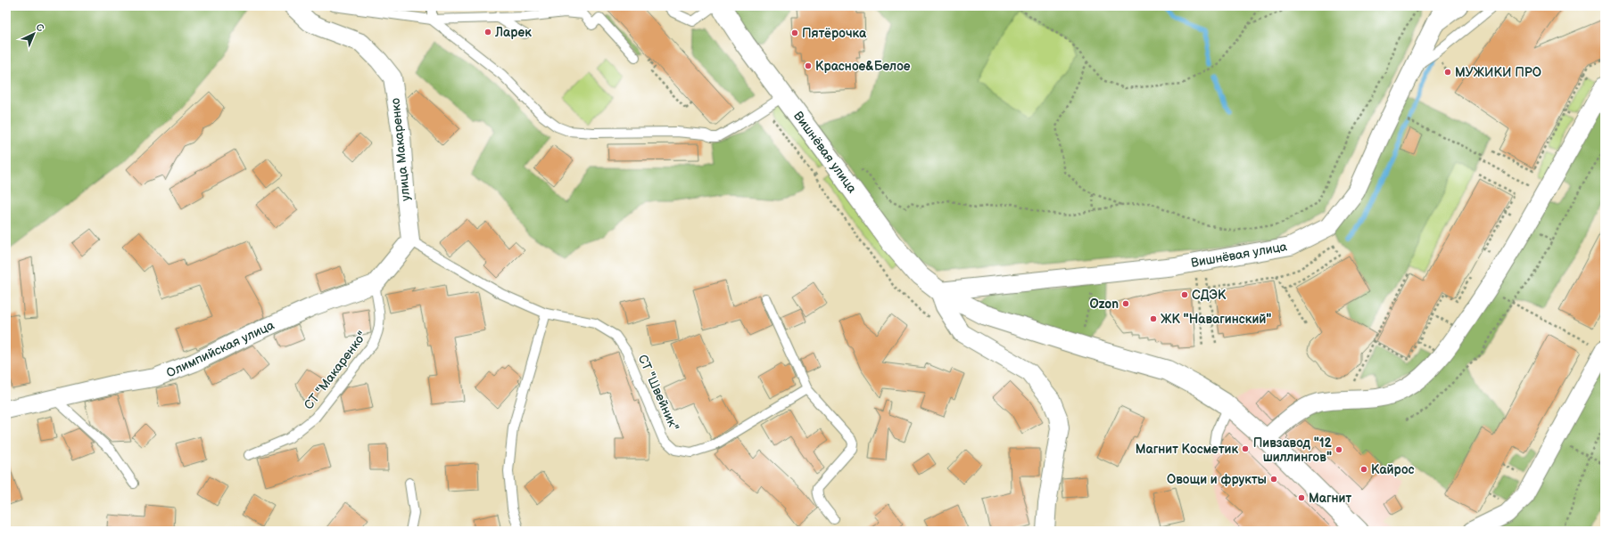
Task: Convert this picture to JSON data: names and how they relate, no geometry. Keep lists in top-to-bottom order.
{
  "streets": {
    "street": ["улица Макаренко", "Вишнёвая улица", "Олимпийская улица"],
    "lane": ["СТ \"Макаренко\"", "СТ \"Швейник\""]
  },
  "crossings": [
    ["улица Макаренко", "СТ \"Швейник\""],
    ["Олимпийская улица", "СТ \"Макаренко\""]
  ],
  "places": [
    "Ларек",
    "Пятёрочка",
    "Красное&Белое",
    "МУЖИКИ ПРО",
    "СДЭК",
    "Ozon",
    "ЖК \"Навагинский\"",
    "Магнит Косметик",
    "Пивзавод \"12 шиллингов\"",
    "Кайрос",
    "Овощи и фрукты",
    "Магнит"
  ],
  "north": "top right"
}
